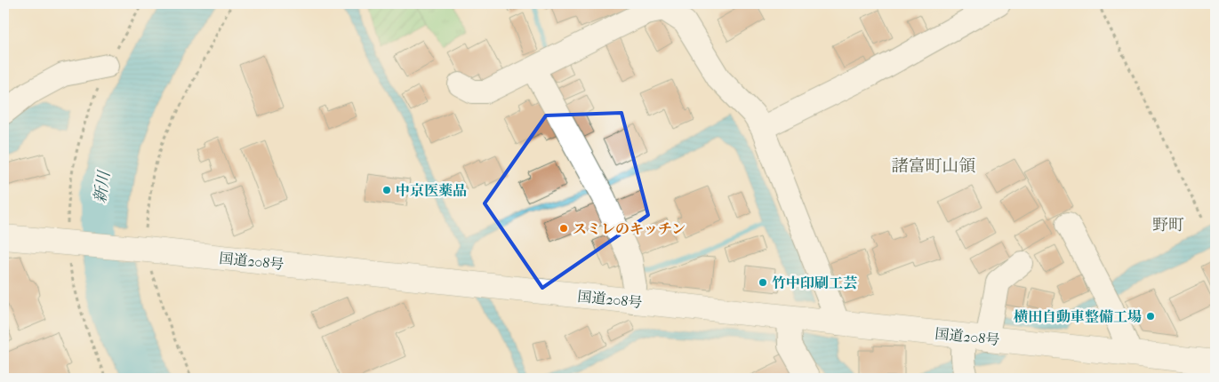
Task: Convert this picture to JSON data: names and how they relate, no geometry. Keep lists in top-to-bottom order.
{
  "streets": {
    "highway": ["国道208号"]
  },
  "districts": ["諸富町山領", "野町"],
  "water": ["新川"],
  "places": [
    "中京医薬品",
    "スミレのキッチン",
    "竹中印刷工芸",
    "横田自動車整備工場"
  ]
}
